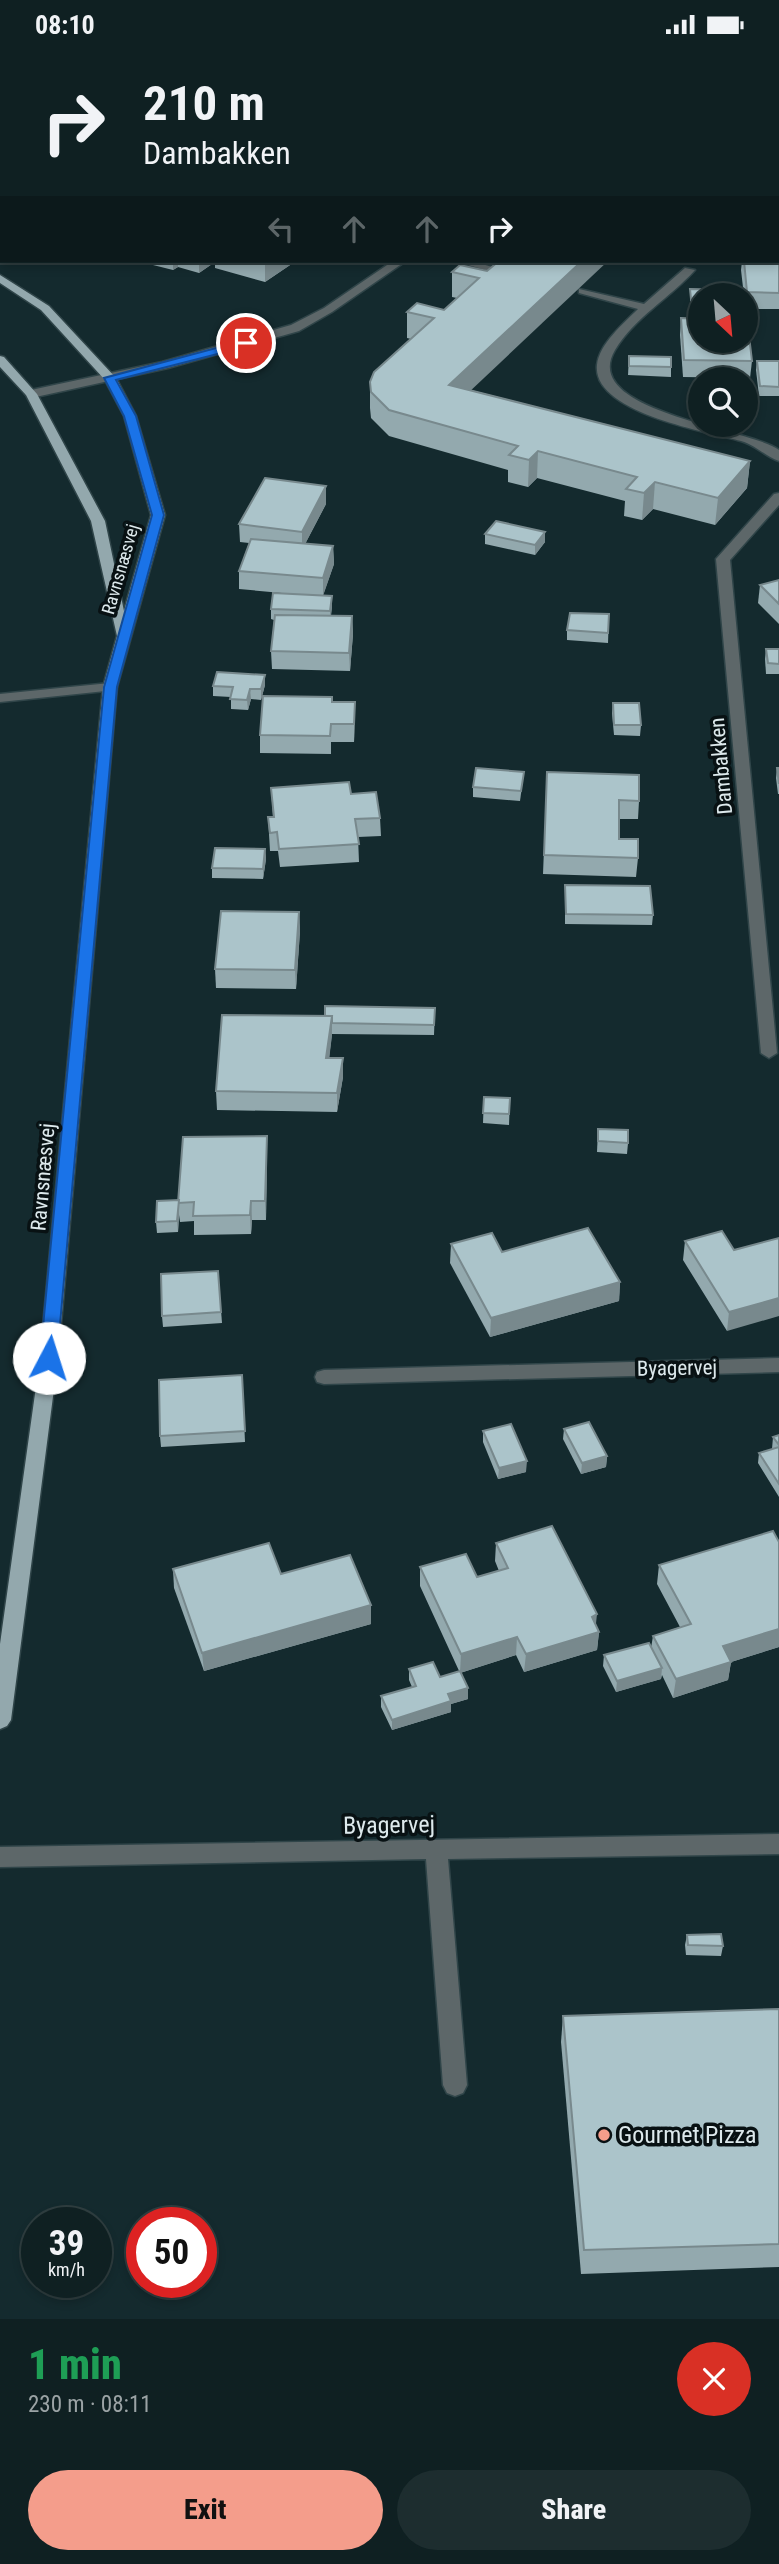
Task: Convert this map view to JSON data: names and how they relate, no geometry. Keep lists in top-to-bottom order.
{
  "streets": {
    "main road": ["Ravnsnæsvej"],
    "street": ["Dambakken", "Byagervej"]
  },
  "places": ["Gourmet Pizza"],
  "north": "bottom right",
  "page": {
    "status": "08:10",
    "turn": ["210 m", "Dambakken"],
    "speed": "39 km/h",
    "limit": "50",
    "heading": ["1 min", "230 m · 08:11"],
    "buttons": ["Exit", "Share"]
  }
}
